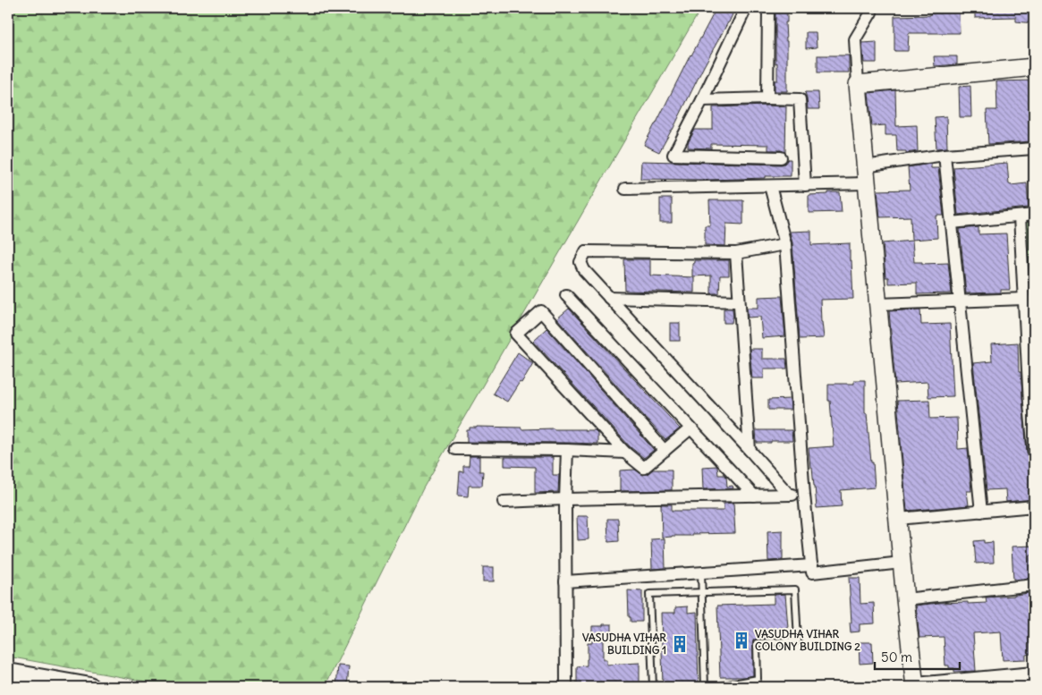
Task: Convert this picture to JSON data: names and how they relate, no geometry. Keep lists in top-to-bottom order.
{
  "places": {
    "building": ["VASUDHA VIHAR COLONY BUILDING 2", "VASUDHA VIHAR BUILDING 1"]
  },
  "scale_bar": "50 m"
}
